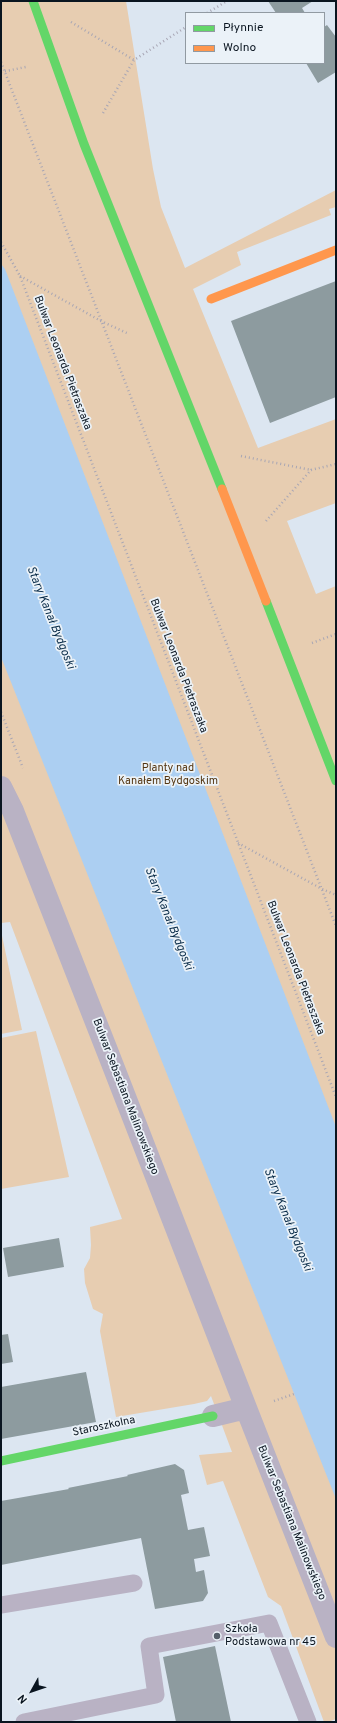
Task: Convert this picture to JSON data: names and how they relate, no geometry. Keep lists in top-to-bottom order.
{
  "streets": {
    "street": ["Bulwar Sebastiana Malinowskiego", "Staroszkolna"],
    "path": ["Bulwar Leonarda Pietraszaka"]
  },
  "water": ["Stary Kanał Bydgoski"],
  "parks": ["Planty nad Kanałem Bydgoskim"],
  "places": ["Szkoła Podstawowa nr 45"],
  "legend": ["Płynnie", "Wolno"],
  "north": "bottom left"
}
